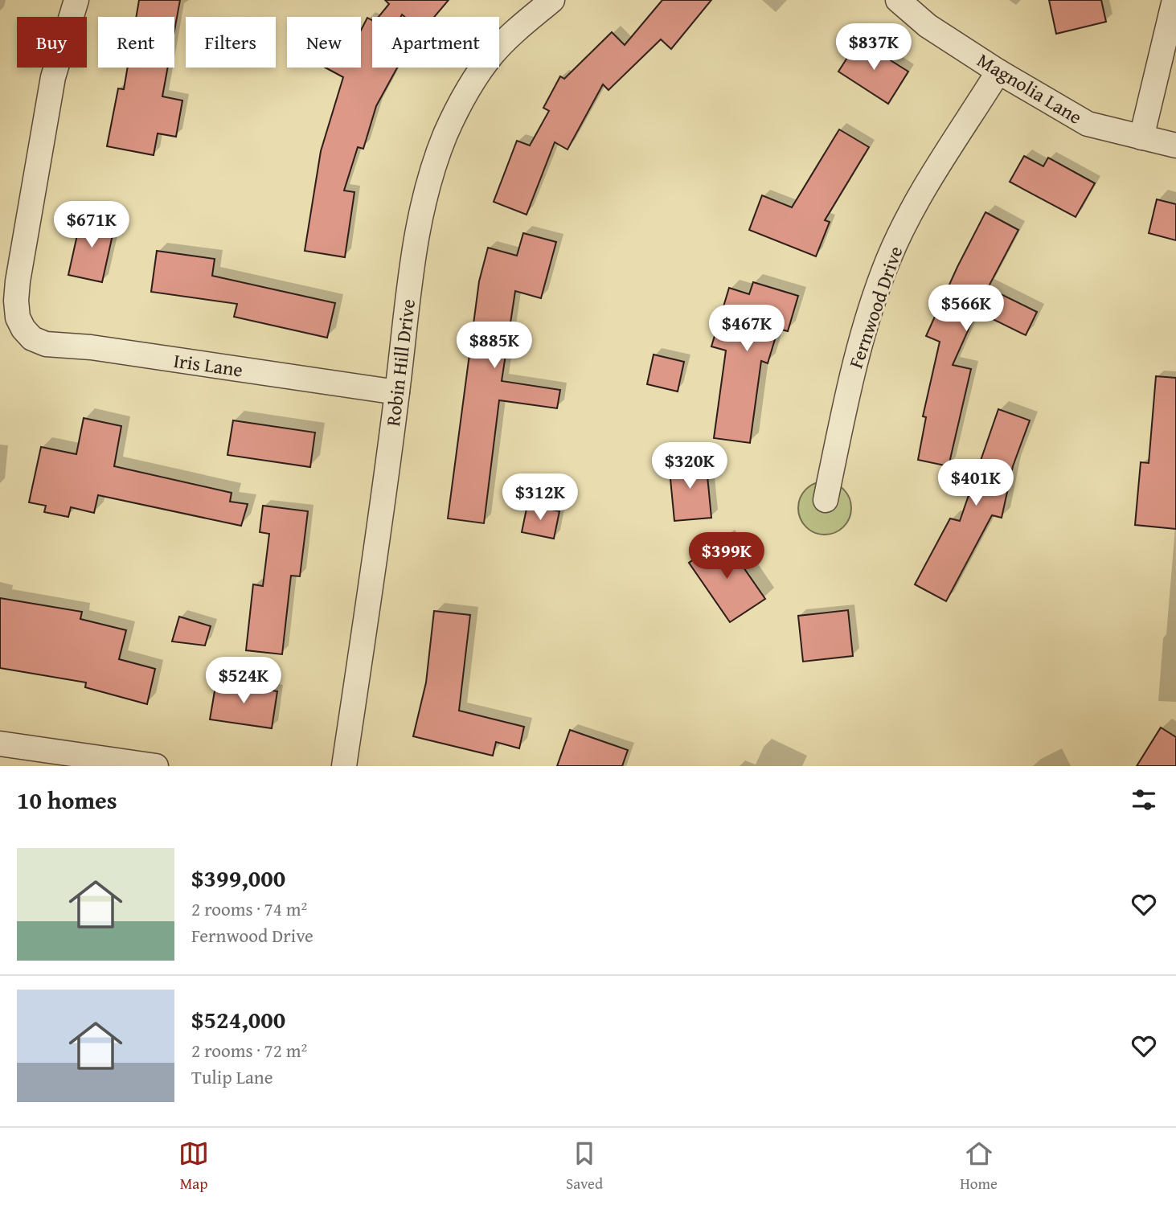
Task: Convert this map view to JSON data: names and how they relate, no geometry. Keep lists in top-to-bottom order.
{
  "streets": {
    "street": [
      "Magnolia Lane",
      "Fernwood Drive",
      "Robin Hill Drive",
      "Iris Lane"
    ]
  },
  "crossings": [
    ["Magnolia Lane", "Fernwood Drive"],
    ["Robin Hill Drive", "Iris Lane"]
  ],
  "page": {
    "chip": [
      "Buy",
      "Rent",
      "Filters",
      "New",
      "Apartment"
    ],
    "price": [
      "$837K",
      "$671K",
      "$566K",
      "$467K",
      "$885K",
      "$320K",
      "$401K",
      "$312K",
      "$399K",
      "$524K"
    ],
    "heading": "10 homes",
    "list": [
      {
        "name": "$399,000",
        "note": "2 rooms · 74 m² · Fernwood Drive"
      },
      {
        "name": "$524,000",
        "note": "2 rooms · 72 m² · Tulip Lane"
      }
    ],
    "tabs": ["Map", "Saved", "Home"]
  }
}
